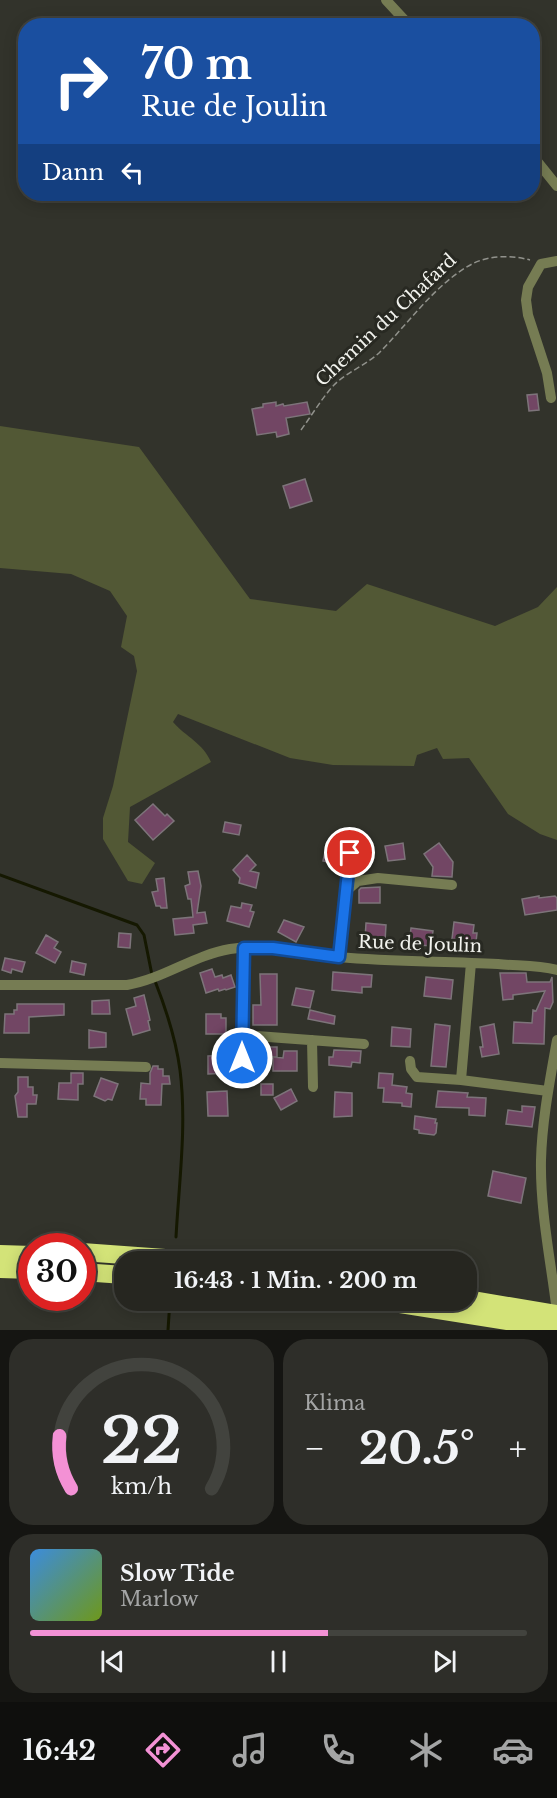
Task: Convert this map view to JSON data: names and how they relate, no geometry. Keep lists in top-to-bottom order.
{
  "streets": {
    "street": ["Rue de Joulin"],
    "path": ["Chemin du Chafard"]
  },
  "page": {
    "turn": ["70 m", "Rue de Joulin"],
    "then": "Dann",
    "limit": "30",
    "trip": "16:43 · 1 Min. · 200 m",
    "tile": "Klima",
    "heat": ["−", "20.5°", "+"],
    "song": ["Slow Tide", "Marlow"],
    "tabs": "16:42",
    "gauge": ["22", "km/h"]
  }
}
